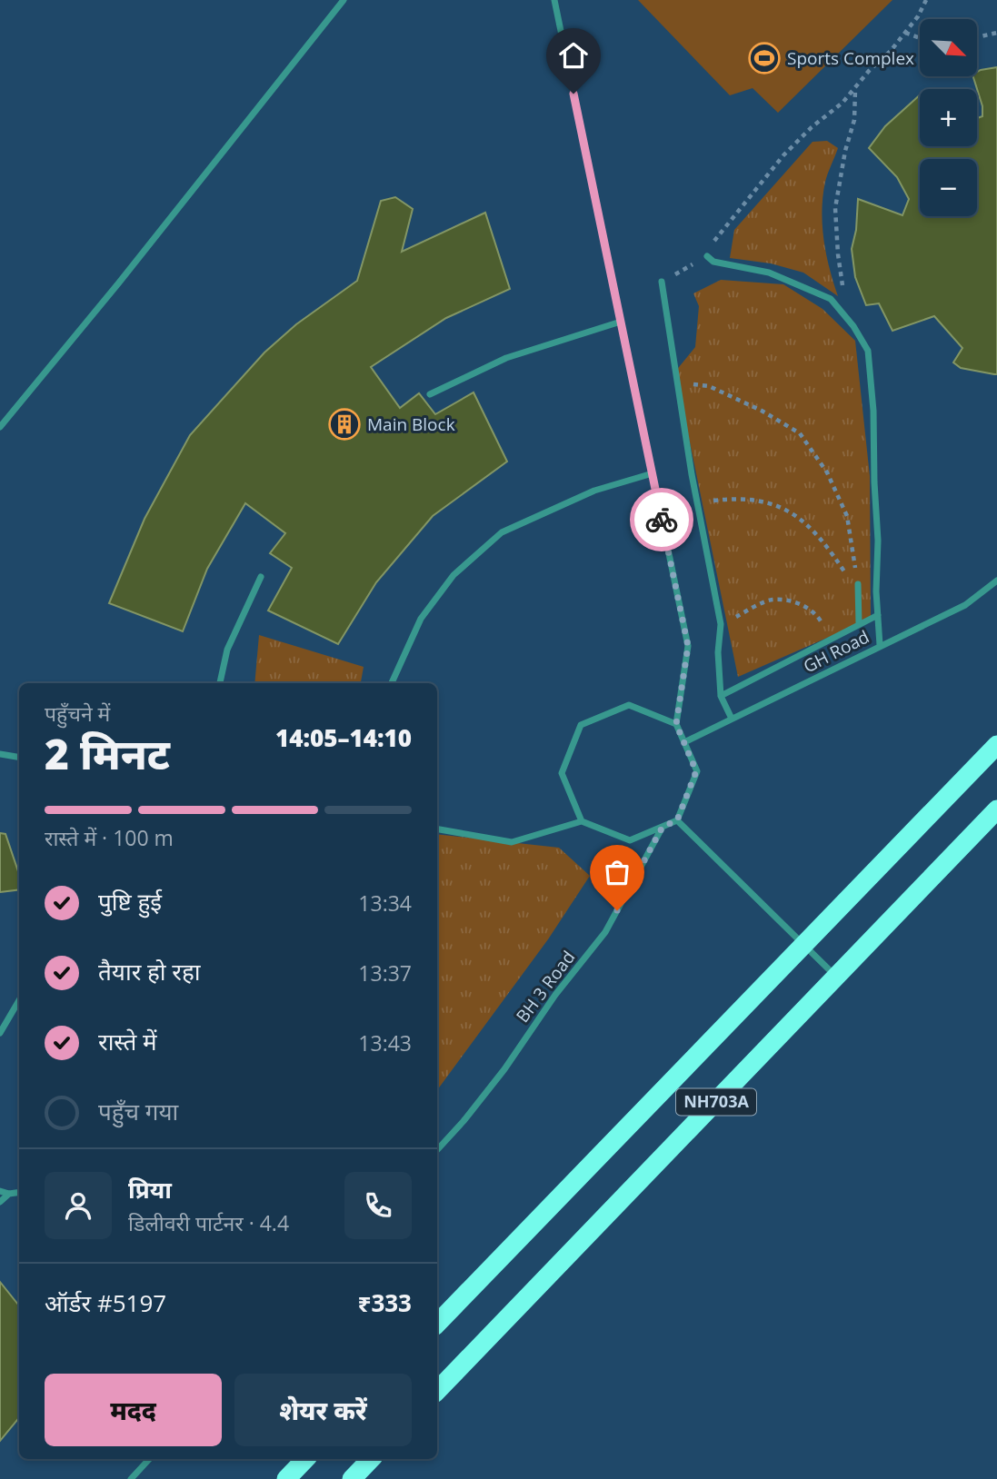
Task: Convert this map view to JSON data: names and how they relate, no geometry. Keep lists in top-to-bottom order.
{
  "streets": {
    "highway": ["NH703A"],
    "street": ["GH Road", "BH 3 Road"]
  },
  "crossings": [
    ["GH Road", "BH 3 Road"]
  ],
  "places": {
    "sports": ["Sports Complex"],
    "building": ["Main Block"]
  },
  "north": "bottom right",
  "page": {
    "map_buttons": ["+", "−"],
    "heading": ["2 मिनट", "पहुँचने में", "14:05–14:10"],
    "panel": [
      "प्रिया",
      "डिलीवरी पार्टनर · 4.4",
      "ऑर्डर #5197",
      "₹333"
    ],
    "bar": "रास्ते में · 100 m",
    "list": [
      ["पुष्टि हुई", "13:34"],
      ["तैयार हो रहा", "13:37"],
      ["रास्ते में", "13:43"],
      "पहुँच गया"
    ],
    "buttons": ["मदद", "शेयर करें"]
  }
}
